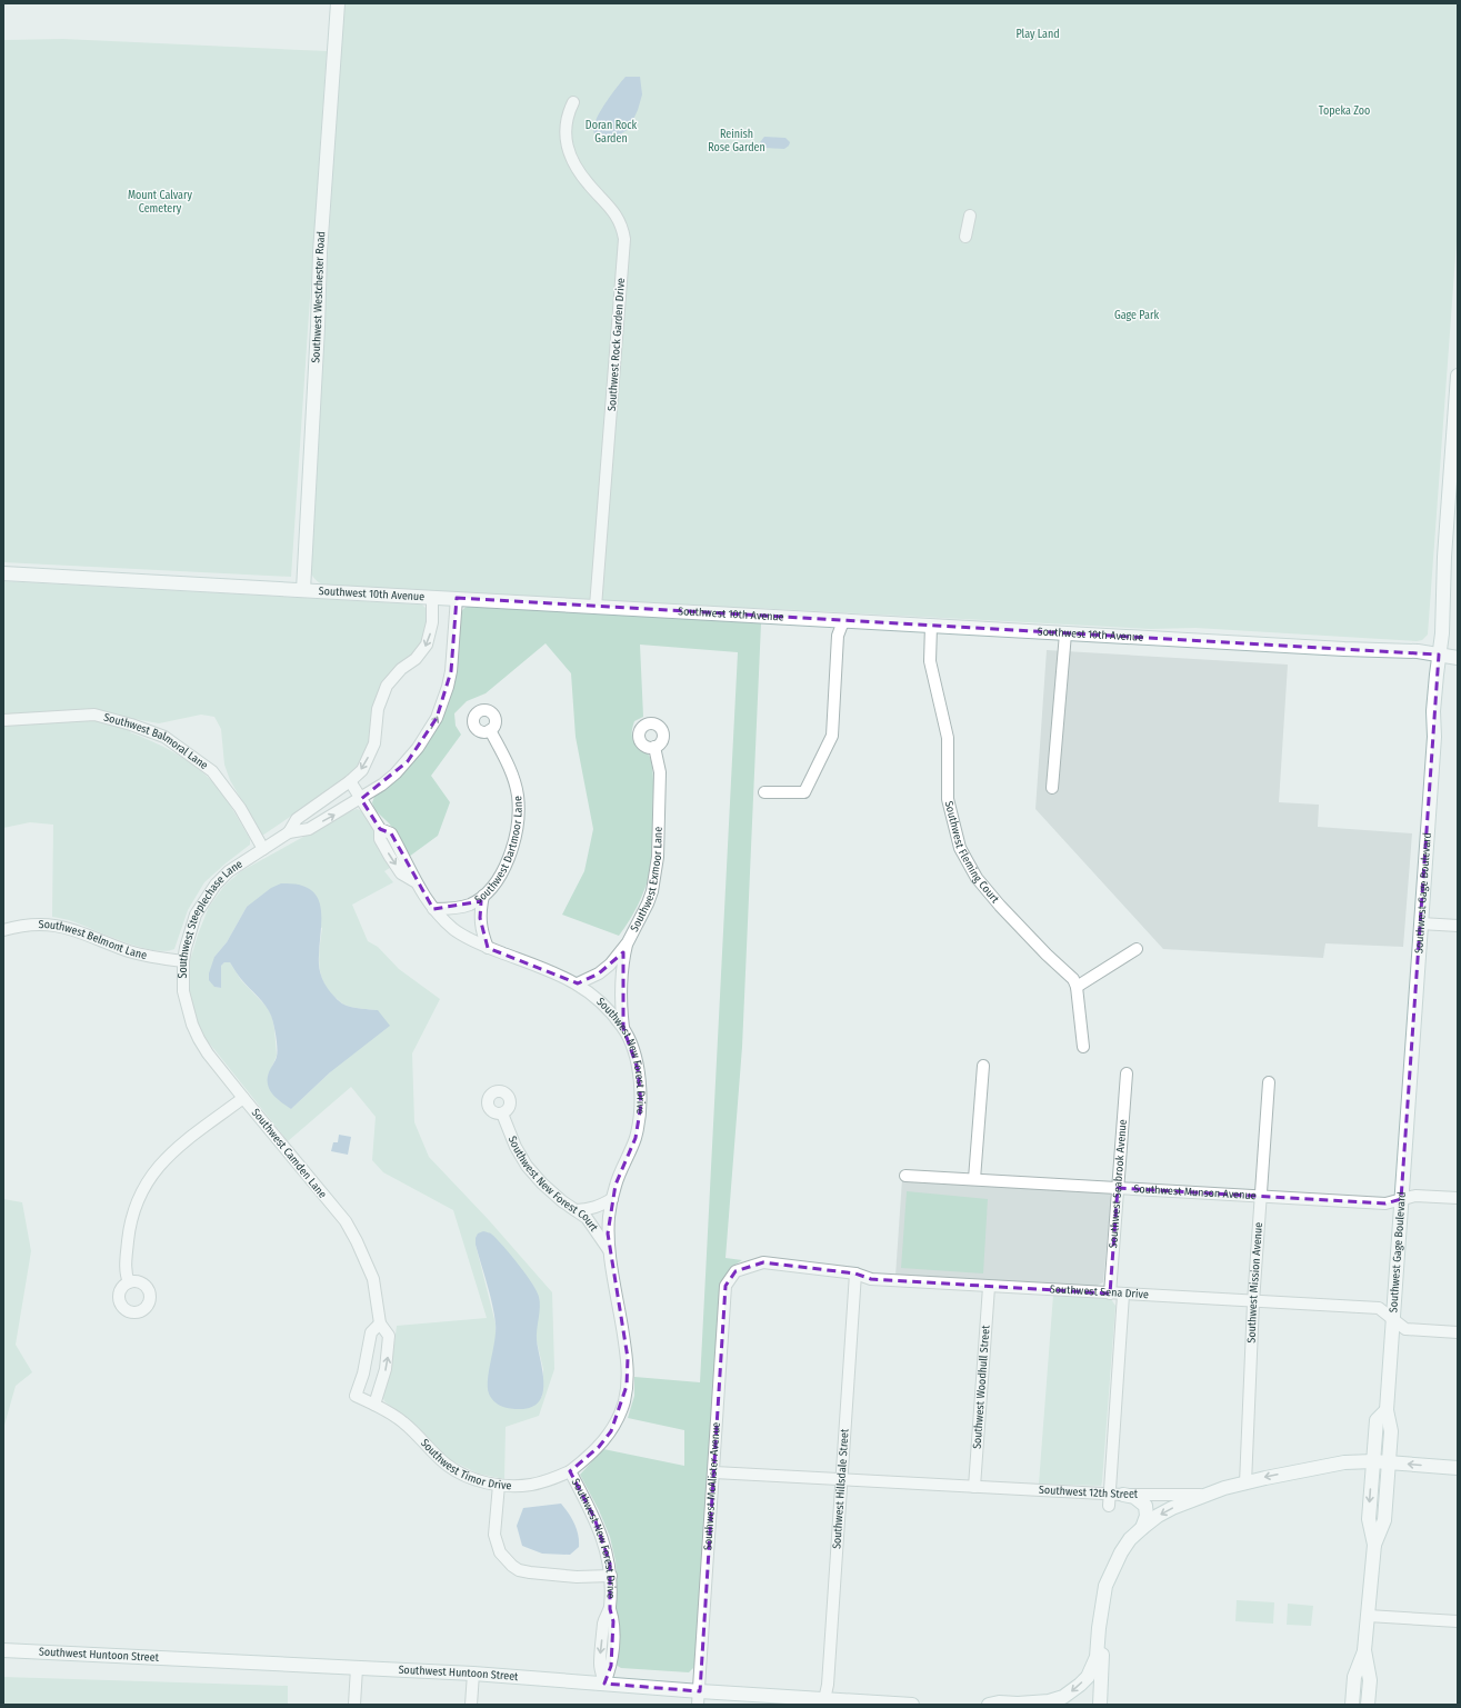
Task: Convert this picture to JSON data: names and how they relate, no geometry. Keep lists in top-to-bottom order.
{
  "streets": {
    "main road": [
      "Southwest Westchester Road",
      "Southwest 10th Avenue",
      "Southwest Gage Boulevard",
      "Southwest 12th Street",
      "Southwest Huntoon Street"
    ],
    "street": [
      "Southwest Rock Garden Drive",
      "Southwest Balmoral Lane",
      "Southwest Dartmoor Lane",
      "Southwest Fleming Court",
      "Southwest Exmoor Lane",
      "Southwest Steeplechase Lane",
      "Southwest Belmont Lane",
      "Southwest New Forest Drive",
      "Southwest Camden Lane",
      "Southwest New Forest Court",
      "Southwest Seabrook Avenue",
      "Southwest Munson Avenue",
      "Southwest Mission Avenue",
      "Southwest Sena Drive",
      "Southwest Woodhull Street",
      "Southwest Timor Drive",
      "Southwest McAlister Avenue",
      "Southwest Hillsdale Street"
    ]
  },
  "crossings": [
    ["Southwest Westchester Road", "Southwest 10th Avenue"],
    ["Southwest Rock Garden Drive", "Southwest 10th Avenue"],
    ["Southwest 10th Avenue", "Southwest Fleming Court"],
    ["Southwest 10th Avenue", "Southwest Gage Boulevard"],
    ["Southwest 10th Avenue", "Southwest Steeplechase Lane"],
    ["Southwest Balmoral Lane", "Southwest Steeplechase Lane"],
    ["Southwest Dartmoor Lane", "Southwest New Forest Drive"],
    ["Southwest Exmoor Lane", "Southwest New Forest Drive"],
    ["Southwest Gage Boulevard", "Southwest Munson Avenue"],
    ["Southwest Gage Boulevard", "Southwest Sena Drive"],
    ["Southwest Gage Boulevard", "Southwest 12th Street"],
    ["Southwest Steeplechase Lane", "Southwest Belmont Lane"],
    ["Southwest Steeplechase Lane", "Southwest New Forest Drive"],
    ["Southwest Steeplechase Lane", "Southwest Camden Lane"],
    ["Southwest New Forest Drive", "Southwest New Forest Court"],
    ["Southwest New Forest Drive", "Southwest Timor Drive"],
    ["Southwest New Forest Drive", "Southwest Huntoon Street"],
    ["Southwest Camden Lane", "Southwest Timor Drive"],
    ["Southwest Seabrook Avenue", "Southwest Munson Avenue"],
    ["Southwest Seabrook Avenue", "Southwest Sena Drive"],
    ["Southwest Munson Avenue", "Southwest Mission Avenue"],
    ["Southwest Mission Avenue", "Southwest Sena Drive"],
    ["Southwest Mission Avenue", "Southwest 12th Street"],
    ["Southwest Sena Drive", "Southwest Woodhull Street"],
    ["Southwest Sena Drive", "Southwest McAlister Avenue"],
    ["Southwest Sena Drive", "Southwest Hillsdale Street"],
    ["Southwest Woodhull Street", "Southwest 12th Street"],
    ["Southwest McAlister Avenue", "Southwest 12th Street"],
    ["Southwest McAlister Avenue", "Southwest Huntoon Street"],
    ["Southwest Hillsdale Street", "Southwest 12th Street"],
    ["Southwest Hillsdale Street", "Southwest Huntoon Street"]
  ],
  "parks": [
    "Play Land",
    "Topeka Zoo",
    "Doran Rock Garden",
    "Reinish Rose Garden",
    "Mount Calvary Cemetery",
    "Gage Park"
  ]
}
